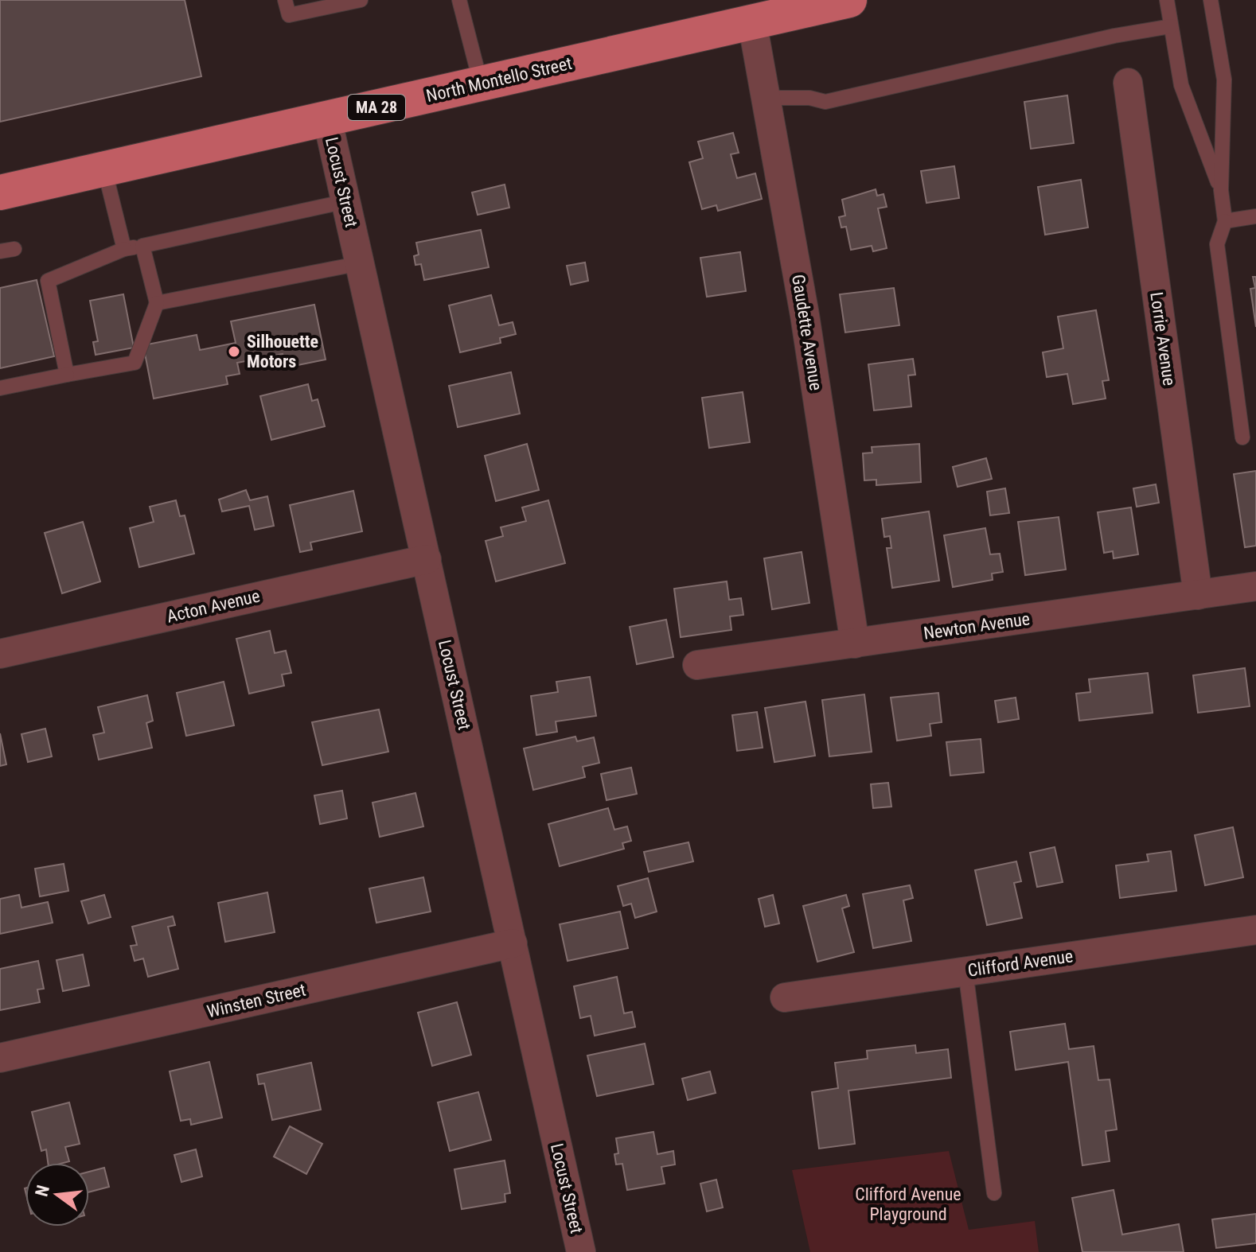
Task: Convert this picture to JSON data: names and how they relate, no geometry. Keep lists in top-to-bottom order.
{
  "streets": {
    "main road": ["North Montello Street", "MA 28"],
    "street": [
      "Locust Street",
      "Gaudette Avenue",
      "Lorrie Avenue",
      "Acton Avenue",
      "Newton Avenue",
      "Clifford Avenue",
      "Winsten Street"
    ]
  },
  "crossings": [
    ["North Montello Street", "Locust Street"],
    ["North Montello Street", "Gaudette Avenue"],
    ["Locust Street", "Acton Avenue"],
    ["Locust Street", "Winsten Street"],
    ["Gaudette Avenue", "Newton Avenue"],
    ["Lorrie Avenue", "Newton Avenue"]
  ],
  "parks": ["Clifford Avenue Playground"],
  "places": ["Silhouette Motors"],
  "north": "left"
}
